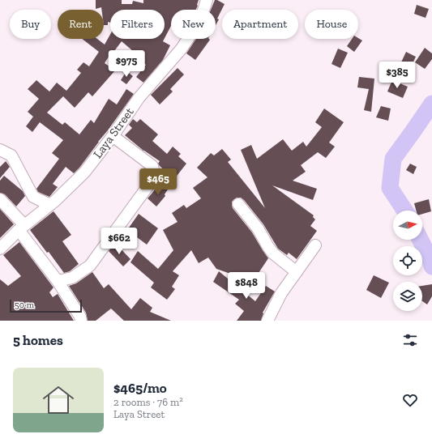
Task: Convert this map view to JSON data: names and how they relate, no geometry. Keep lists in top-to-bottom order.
{
  "streets": {
    "street": ["Laya Street"]
  },
  "scale_bar": "50 m",
  "north": "right",
  "page": {
    "chip": [
      "Buy",
      "Rent",
      "Filters",
      "New",
      "Apartment",
      "House"
    ],
    "price": [
      "$975",
      "$385",
      "$465",
      "$662",
      "$848"
    ],
    "scale": "50 m",
    "heading": "5 homes",
    "list": [
      {
        "name": "$465/mo",
        "note": "2 rooms · 76 m² · Laya Street"
      }
    ]
  }
}
